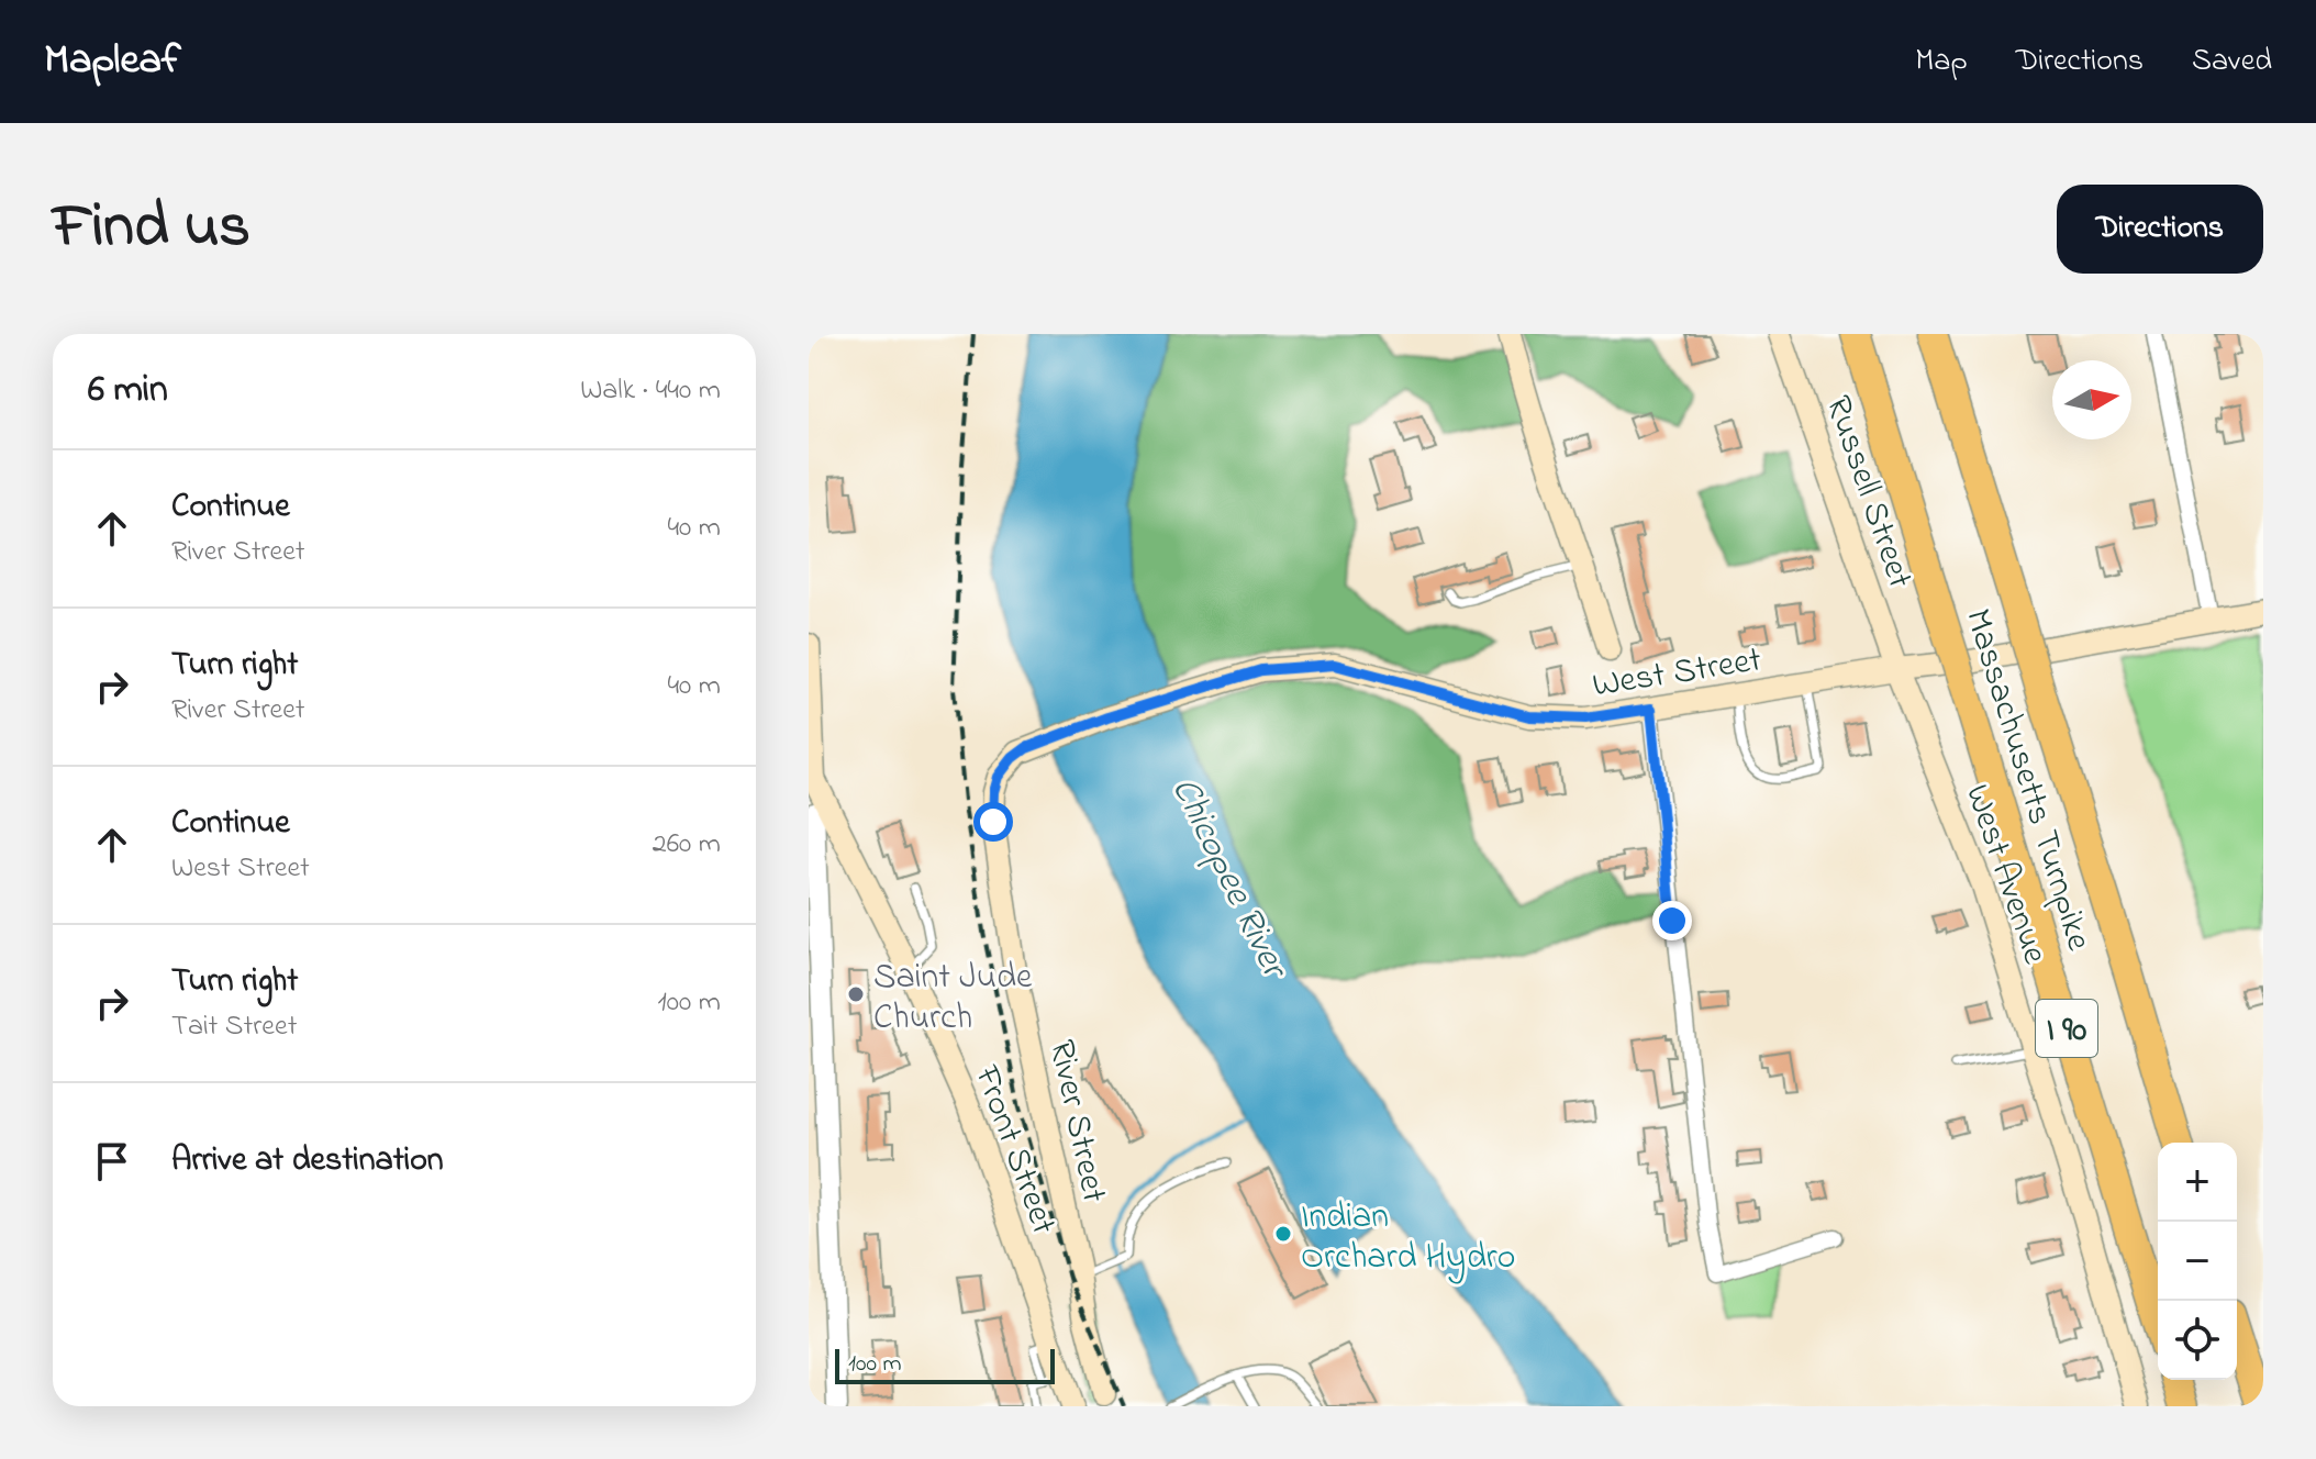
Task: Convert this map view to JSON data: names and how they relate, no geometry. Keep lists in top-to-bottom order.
{
  "streets": {
    "highway": ["Massachusetts Turnpike", "I 90"],
    "main road": [
      "Russell Street",
      "West Street",
      "West Avenue",
      "River Street",
      "Front Street"
    ]
  },
  "crossings": [
    ["Russell Street", "West Street"],
    ["Russell Street", "West Avenue"],
    ["West Street", "West Avenue"],
    ["West Street", "River Street"]
  ],
  "water": ["Chicopee River"],
  "places": ["Saint Jude Church", "Indian Orchard Hydro"],
  "scale_bar": "100 m",
  "north": "right",
  "page": {
    "header": "Mapleaf",
    "nav": ["Map", "Directions", "Saved"],
    "title": "Find us",
    "buttons": "Directions",
    "heading": ["6 min", "Walk · 440 m"],
    "list": [
      ["Continue", "River Street", "40 m"],
      ["Turn right", "River Street", "40 m"],
      ["Continue", "West Street", "260 m"],
      ["Turn right", "Tait Street", "100 m"],
      "Arrive at destination"
    ],
    "map_buttons": ["+", "−"],
    "scale": "100 m"
  }
}
